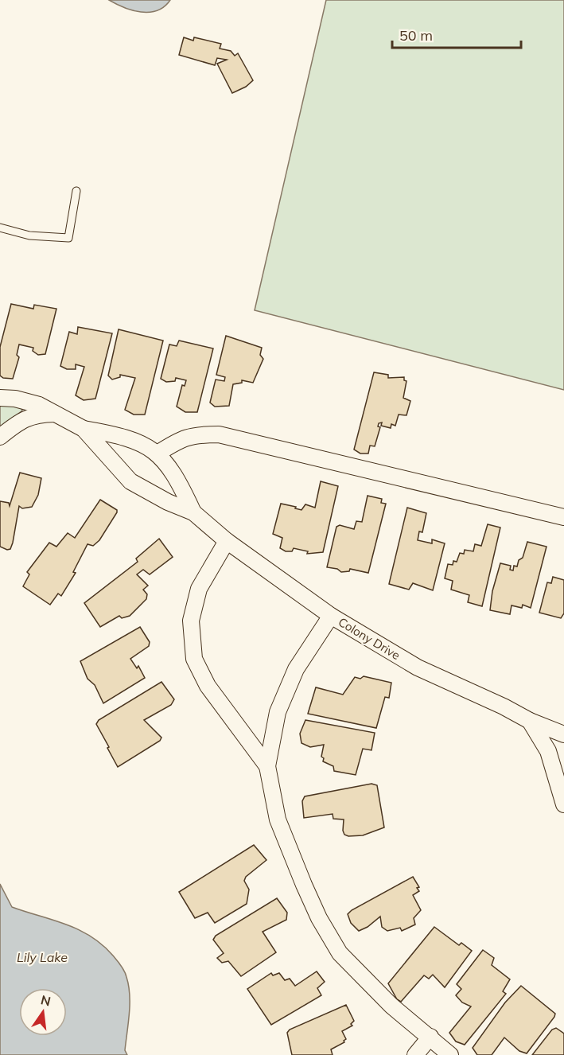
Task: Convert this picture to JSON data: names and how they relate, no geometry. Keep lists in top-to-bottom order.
{
  "streets": {
    "street": ["Colony Drive"]
  },
  "water": ["Lily Lake"],
  "scale_bar": "50 m",
  "north": "top"
}
